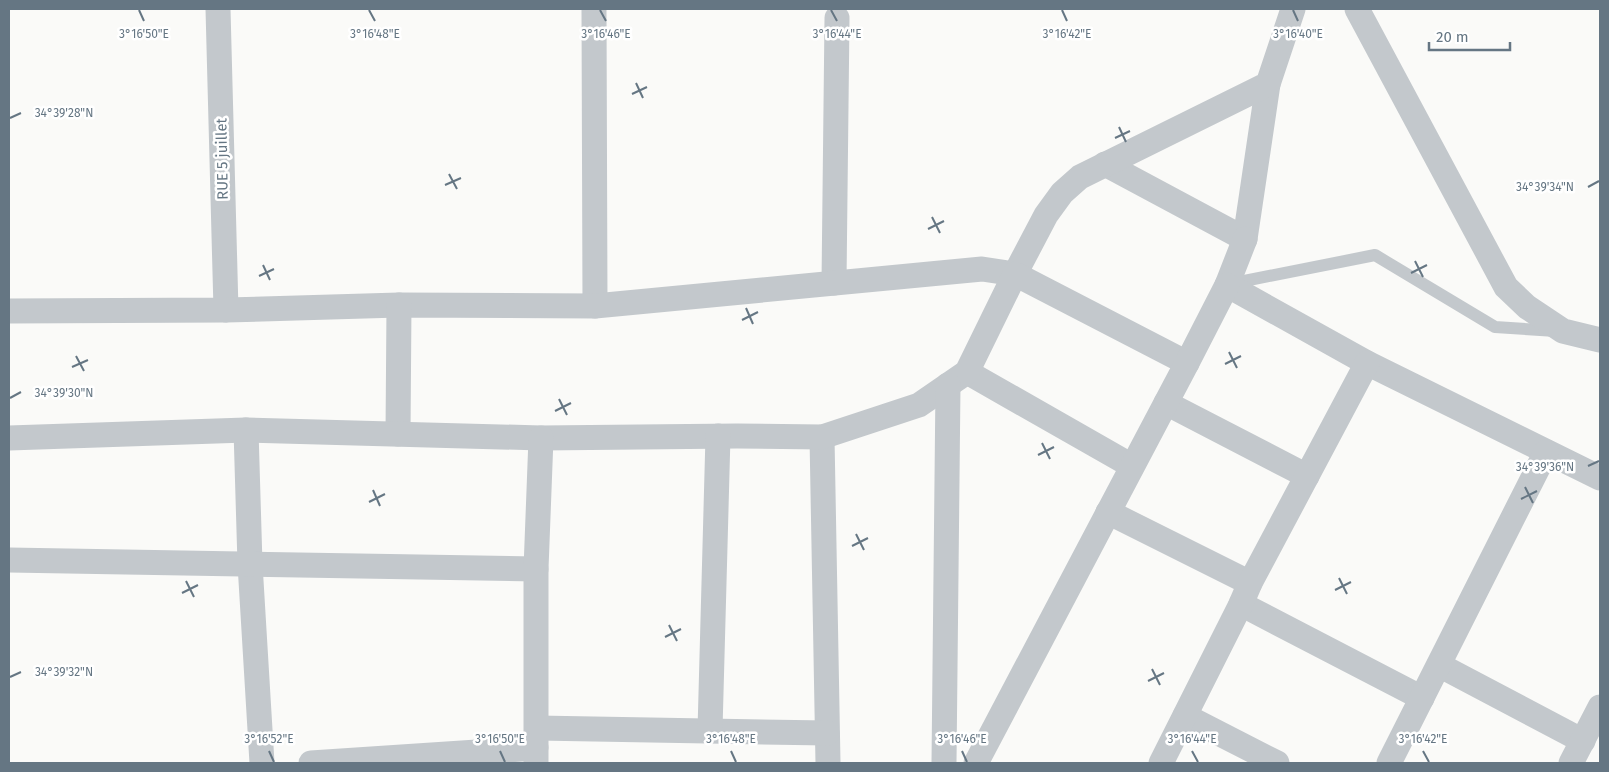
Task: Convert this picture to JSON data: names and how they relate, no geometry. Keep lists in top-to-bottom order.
{
  "streets": {
    "street": ["RUE 5 juillet"]
  },
  "scale_bar": "20 m",
  "coordinates": [
    "3°16'50\"E",
    "3°16'48\"E",
    "3°16'46\"E",
    "3°16'44\"E",
    "3°16'42\"E",
    "3°16'40\"E",
    "34°39'28\"N",
    "34°39'34\"N",
    "34°39'30\"N",
    "34°39'36\"N",
    "34°39'32\"N",
    "3°16'52\"E"
  ]
}
